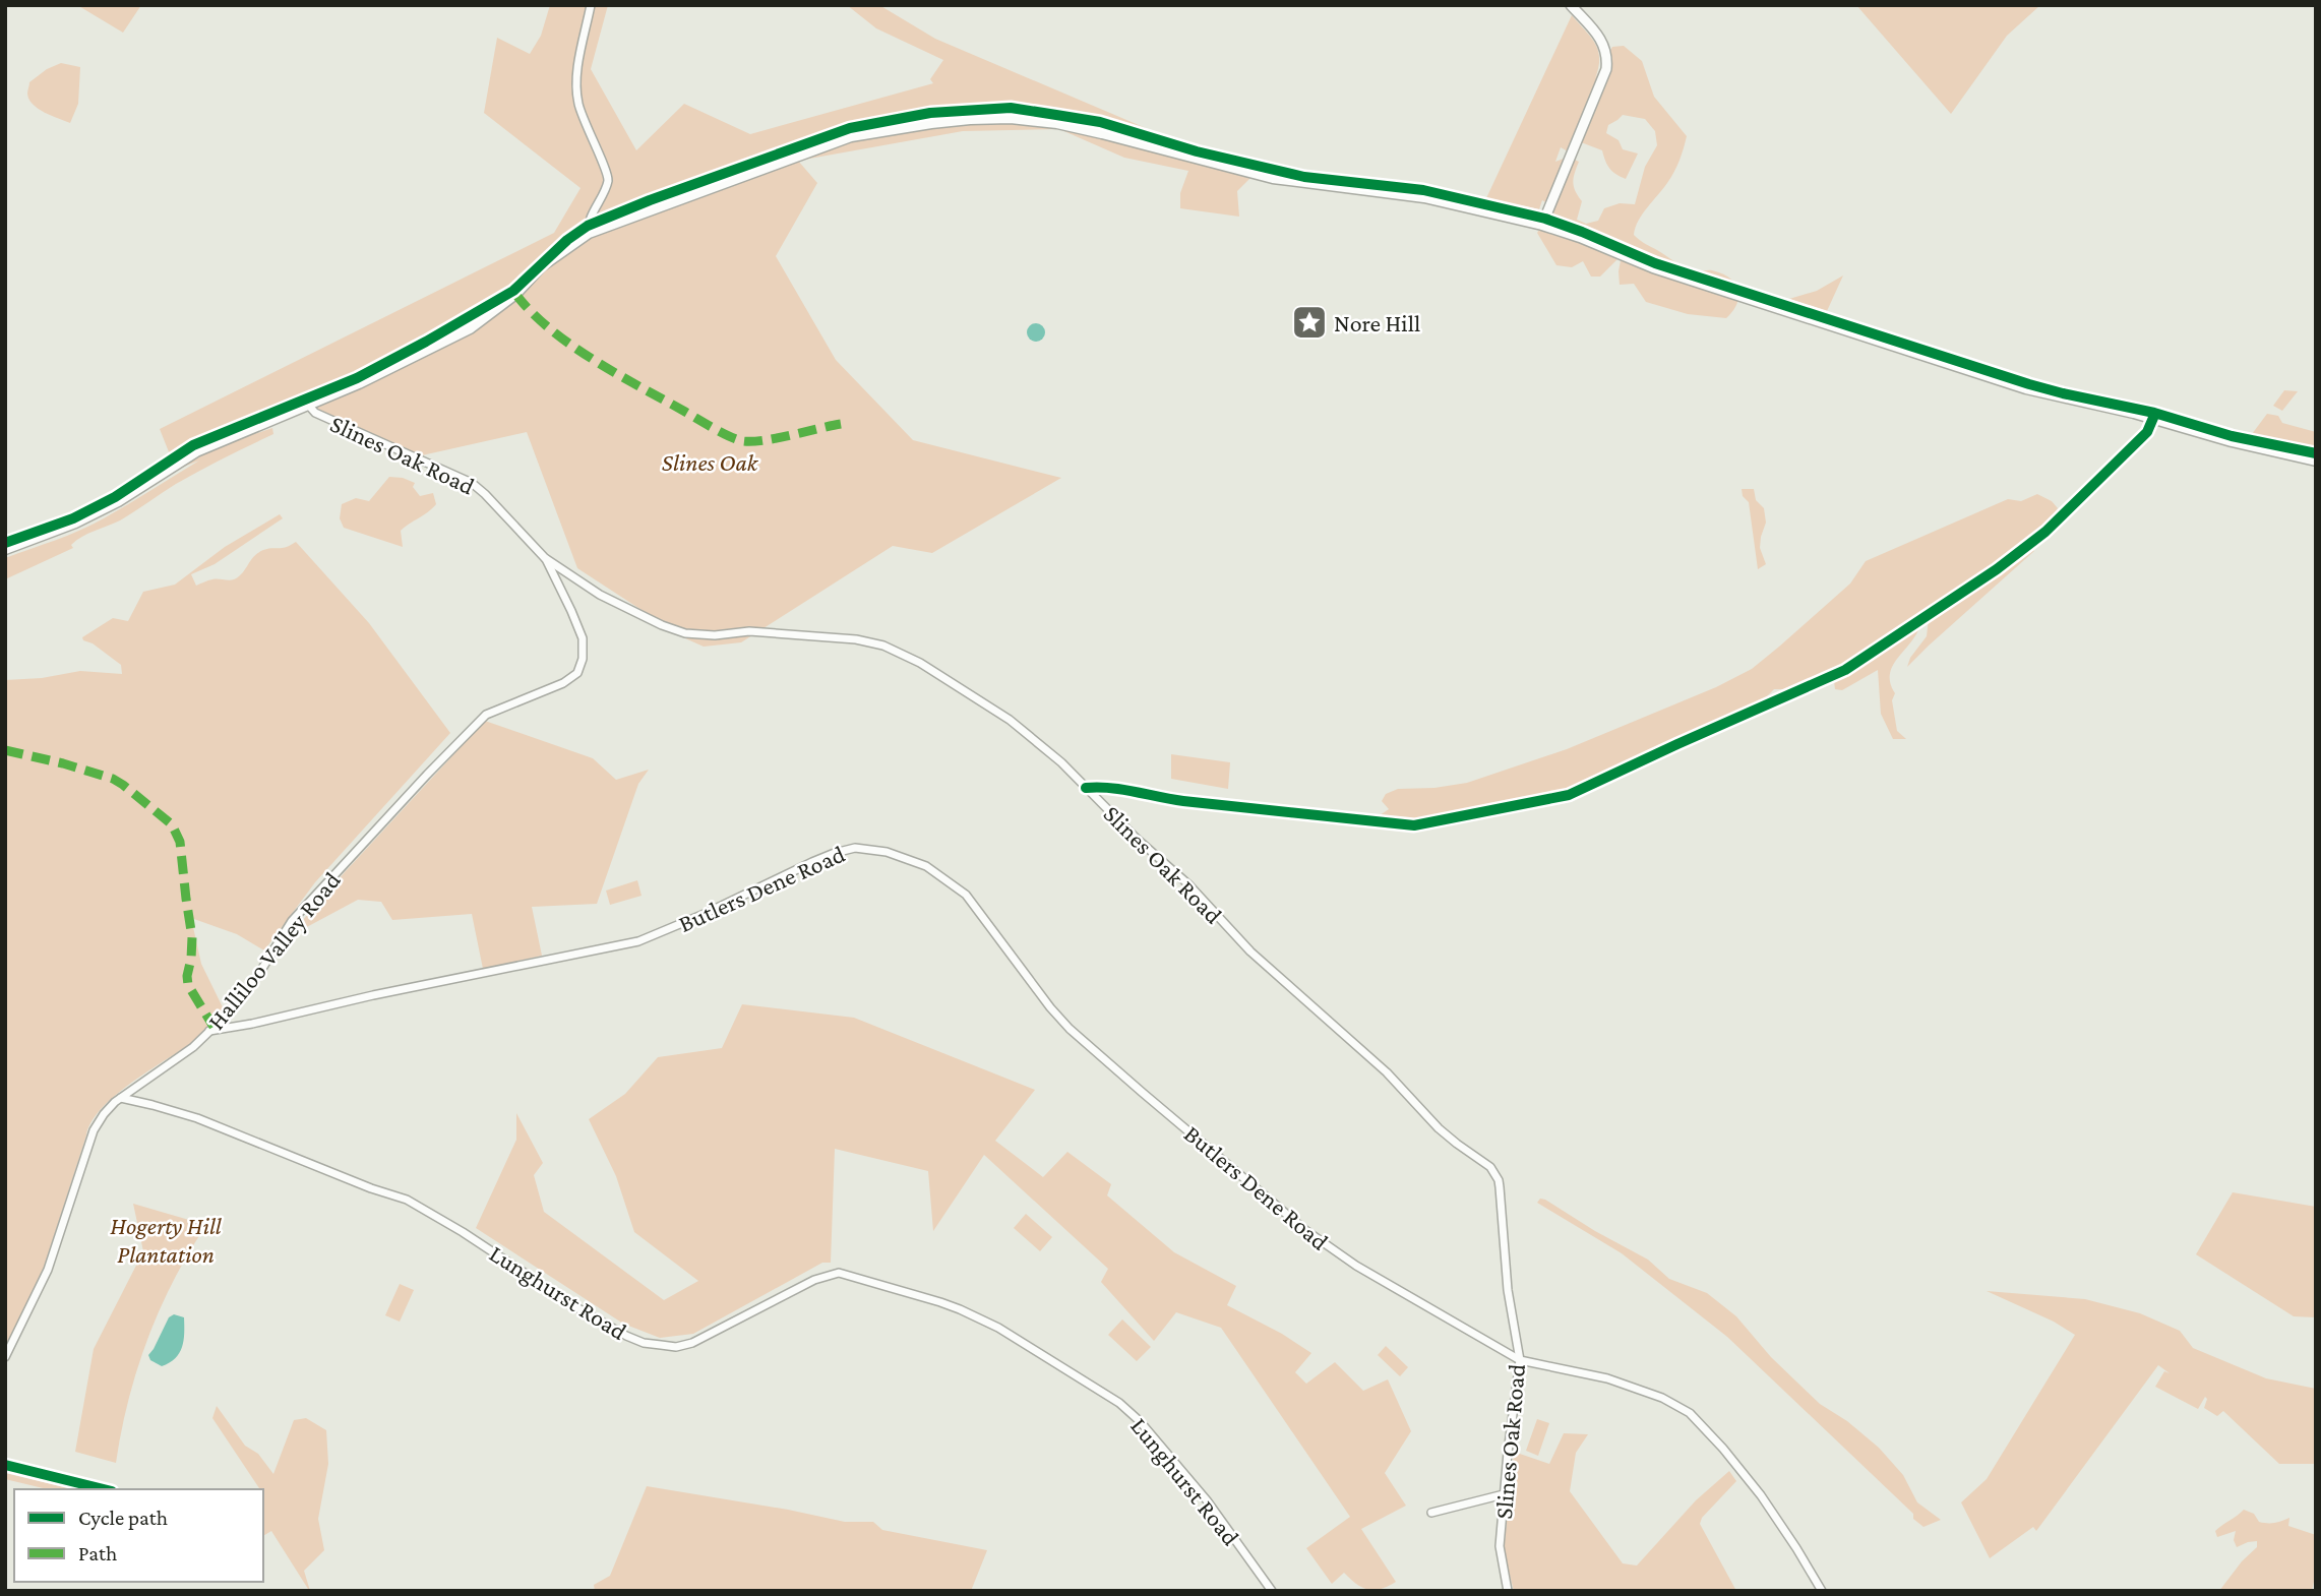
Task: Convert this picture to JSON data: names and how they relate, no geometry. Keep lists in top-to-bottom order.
{
  "streets": {
    "street": [
      "Slines Oak Road",
      "Butlers Dene Road",
      "Halliloo Valley Road",
      "Lunghurst Road"
    ]
  },
  "crossings": [
    ["Slines Oak Road", "Butlers Dene Road"],
    ["Slines Oak Road", "Halliloo Valley Road"],
    ["Butlers Dene Road", "Halliloo Valley Road"],
    ["Halliloo Valley Road", "Lunghurst Road"]
  ],
  "parks": ["Slines Oak", "Hogerty Hill Plantation"],
  "places": {
    "place": ["Nore Hill"]
  },
  "legend": ["Cycle path", "Path"]
}
